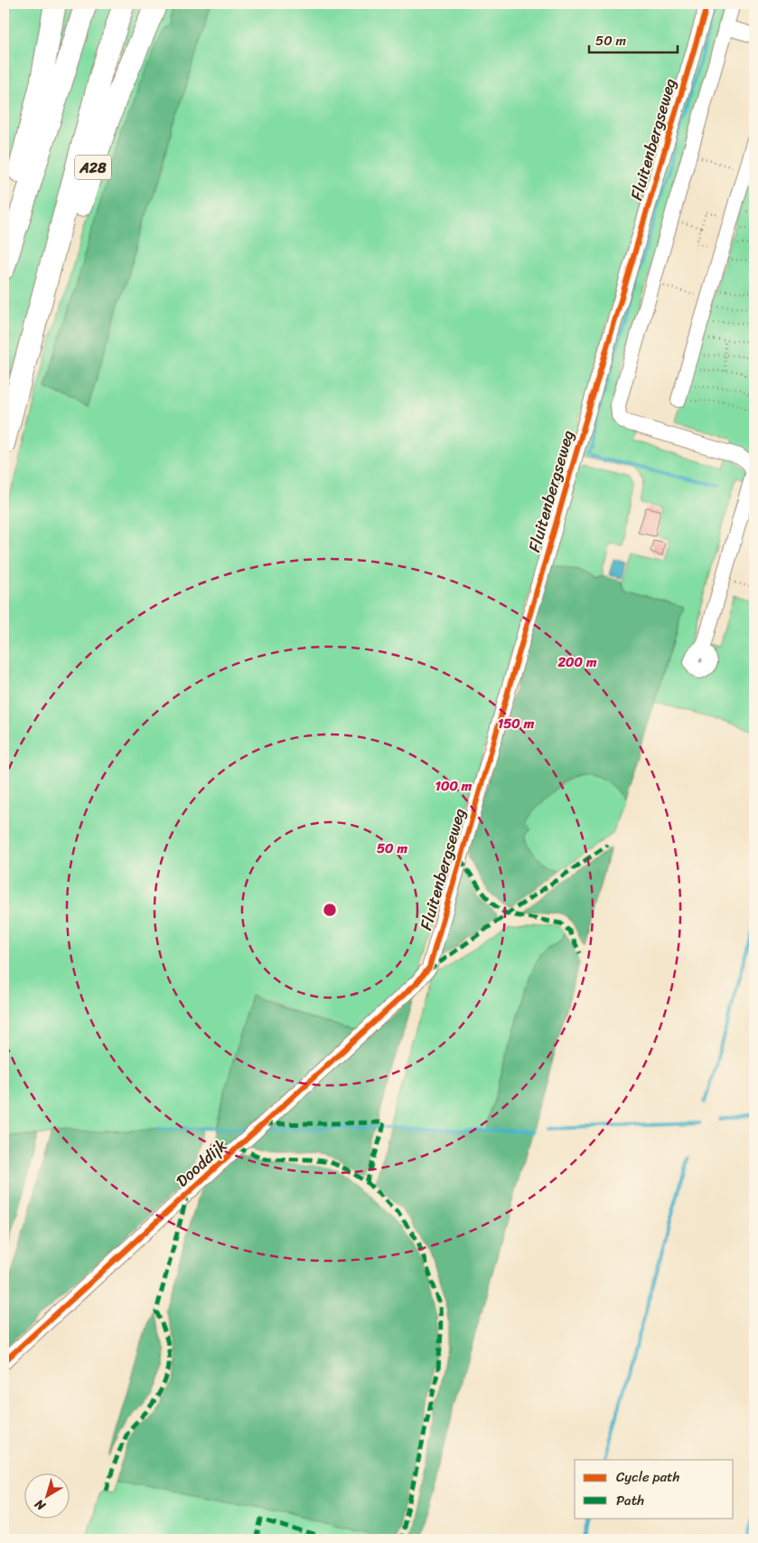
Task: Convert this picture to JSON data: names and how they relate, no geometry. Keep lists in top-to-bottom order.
{
  "streets": {
    "highway": ["A28"],
    "street": ["Fluitenbergseweg", "Dooddijk"]
  },
  "crossings": [
    ["Fluitenbergseweg", "Dooddijk"]
  ],
  "legend": ["Cycle path", "Path"],
  "scale_bar": "50 m",
  "north": "bottom left",
  "rings": [
    "200 m",
    "150 m",
    "100 m",
    "50 m"
  ]
}
